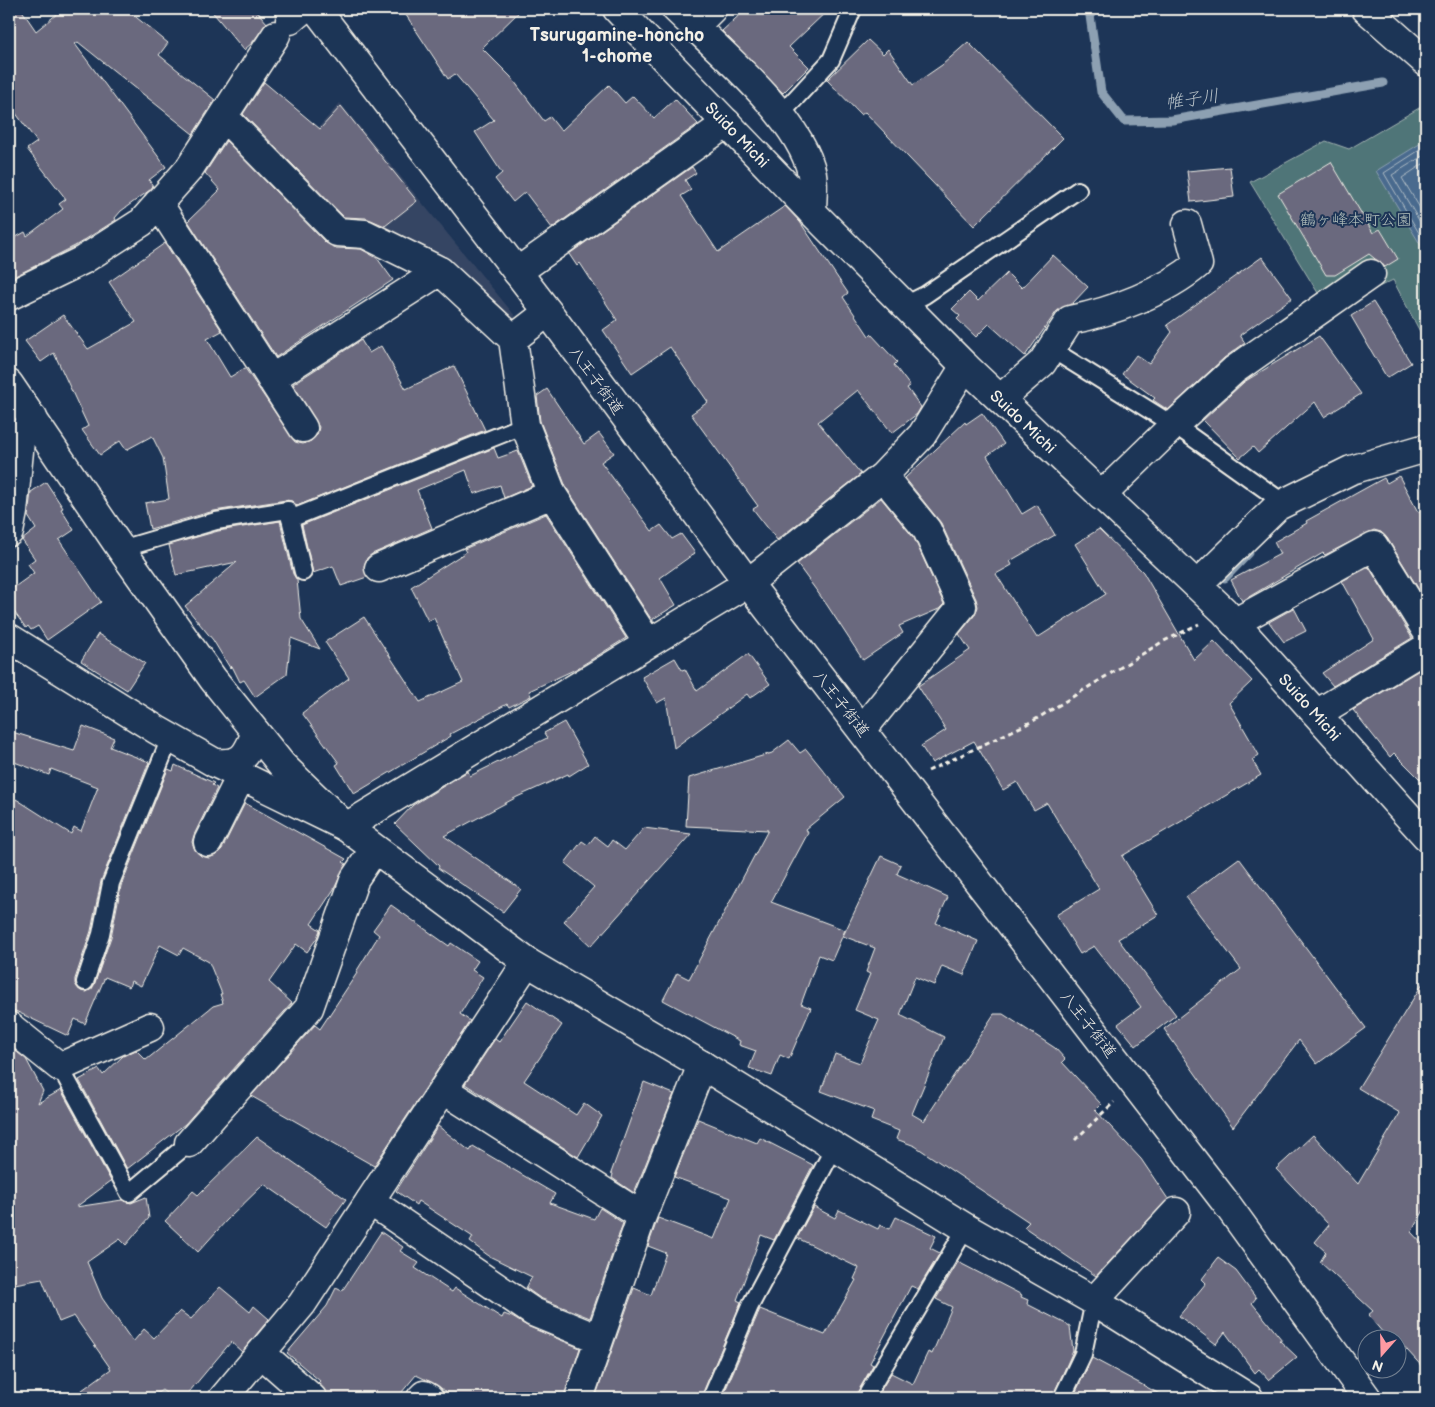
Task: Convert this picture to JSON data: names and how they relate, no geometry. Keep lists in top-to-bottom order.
{
  "streets": {
    "main road": ["Suido Michi", "八王子街道"]
  },
  "districts": ["Tsurugamine-honcho 1-chome"],
  "water": ["帷子川"],
  "parks": ["鶴ヶ峰本町公園"],
  "north": "bottom"
}
